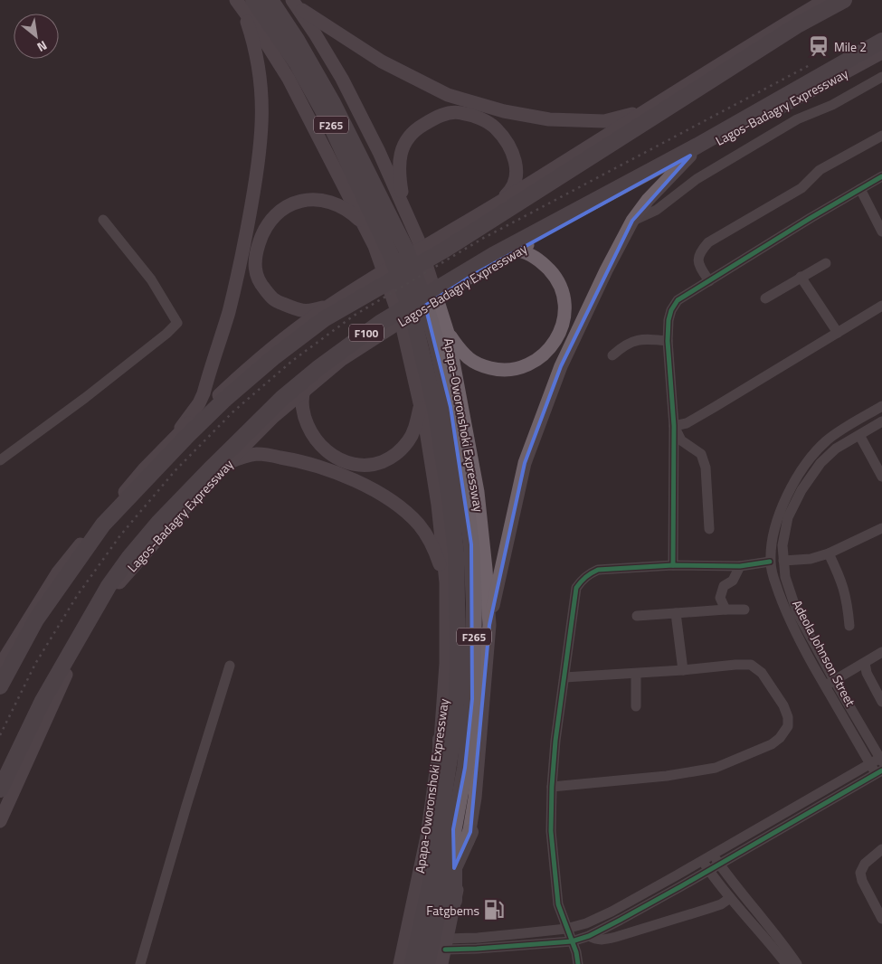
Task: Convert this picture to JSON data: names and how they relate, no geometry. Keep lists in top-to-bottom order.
{
  "streets": {
    "highway": [
      "Lagos-Badagry Expressway",
      "F265",
      "F100",
      "Apapa-Oworonshoki Expressway"
    ],
    "street": ["Adeola Johnson Street"]
  },
  "places": {
    "station": ["Mile 2"],
    "fuel station": ["Fatgbems"]
  },
  "north": "bottom right"
}
